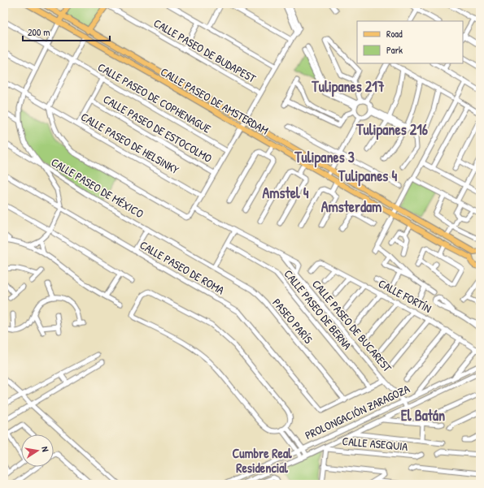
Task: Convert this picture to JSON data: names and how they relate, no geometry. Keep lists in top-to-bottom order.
{
  "streets": {
    "main road": ["CALLE PASEO DE AMSTERDAM", "CALLE PASEO DE MÉXICO"],
    "street": [
      "CALLE PASEO DE BUDAPEST",
      "CALLE PASEO DE COPHENAGUE",
      "CALLE PASEO DE ESTOCOLMO",
      "CALLE PASEO DE HELSINKY",
      "CALLE PASEO DE ROMA",
      "CALLE FORTÍN",
      "CALLE PASEO DE BERNA",
      "PASEO PARÍS",
      "CALLE PASEO DE BUCAREST",
      "PROLONGACIÓN ZARAGOZA",
      "CALLE ASEQUIA"
    ]
  },
  "crossings": [
    ["CALLE PASEO DE COPHENAGUE", "CALLE PASEO DE MÉXICO"],
    ["CALLE PASEO DE AMSTERDAM", "CALLE PASEO DE MÉXICO"],
    ["CALLE PASEO DE HELSINKY", "CALLE PASEO DE MÉXICO"],
    ["CALLE PASEO DE MÉXICO", "PASEO PARÍS"],
    ["CALLE PASEO DE ROMA", "PASEO PARÍS"],
    ["CALLE PASEO DE BUCAREST", "PROLONGACIÓN ZARAGOZA"],
    ["PROLONGACIÓN ZARAGOZA", "CALLE ASEQUIA"]
  ],
  "districts": [
    "Tulipanes 217",
    "Tulipanes 216",
    "Tulipanes 3",
    "Tulipanes 4",
    "Amstel 4",
    "Amsterdam",
    "El Batán",
    "Cumbre Real Residencial"
  ],
  "legend": ["Road", "Park"],
  "scale_bar": "200 m",
  "north": "right"
}
